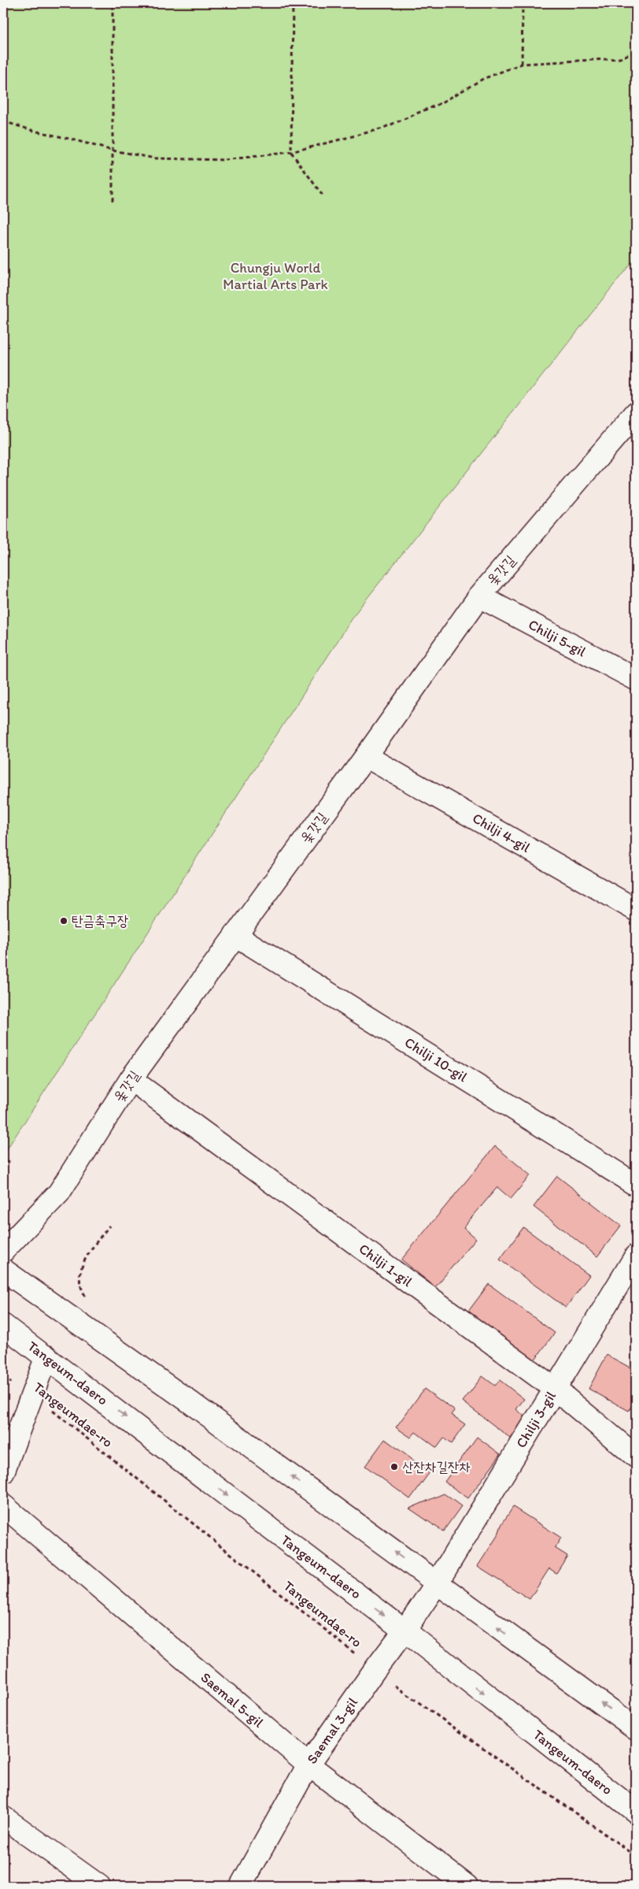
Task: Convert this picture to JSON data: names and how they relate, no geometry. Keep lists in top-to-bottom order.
{
  "streets": {
    "street": [
      "옻갓길",
      "Chilji 5-gil",
      "Chilji 4-gil",
      "Chilji 10-gil",
      "Chilji 1-gil",
      "Tangeum-daero",
      "Chilji 3-gil",
      "Saemal 5-gil",
      "Saemal 3-gil"
    ],
    "path": ["Tangeumdae-ro"]
  },
  "crossings": [
    ["옻갓길", "Chilji 5-gil"],
    ["옻갓길", "Chilji 4-gil"],
    ["옻갓길", "Chilji 10-gil"],
    ["옻갓길", "Chilji 1-gil"],
    ["Chilji 1-gil", "Chilji 3-gil"],
    ["Tangeum-daero", "Saemal 3-gil"],
    ["Tangeumdae-ro", "Saemal 3-gil"],
    ["Chilji 3-gil", "Saemal 3-gil"],
    ["Saemal 5-gil", "Saemal 3-gil"]
  ],
  "parks": ["Chungju World Martial Arts Park"],
  "places": ["탄금축구장", "산잔차길잔차"]
}
